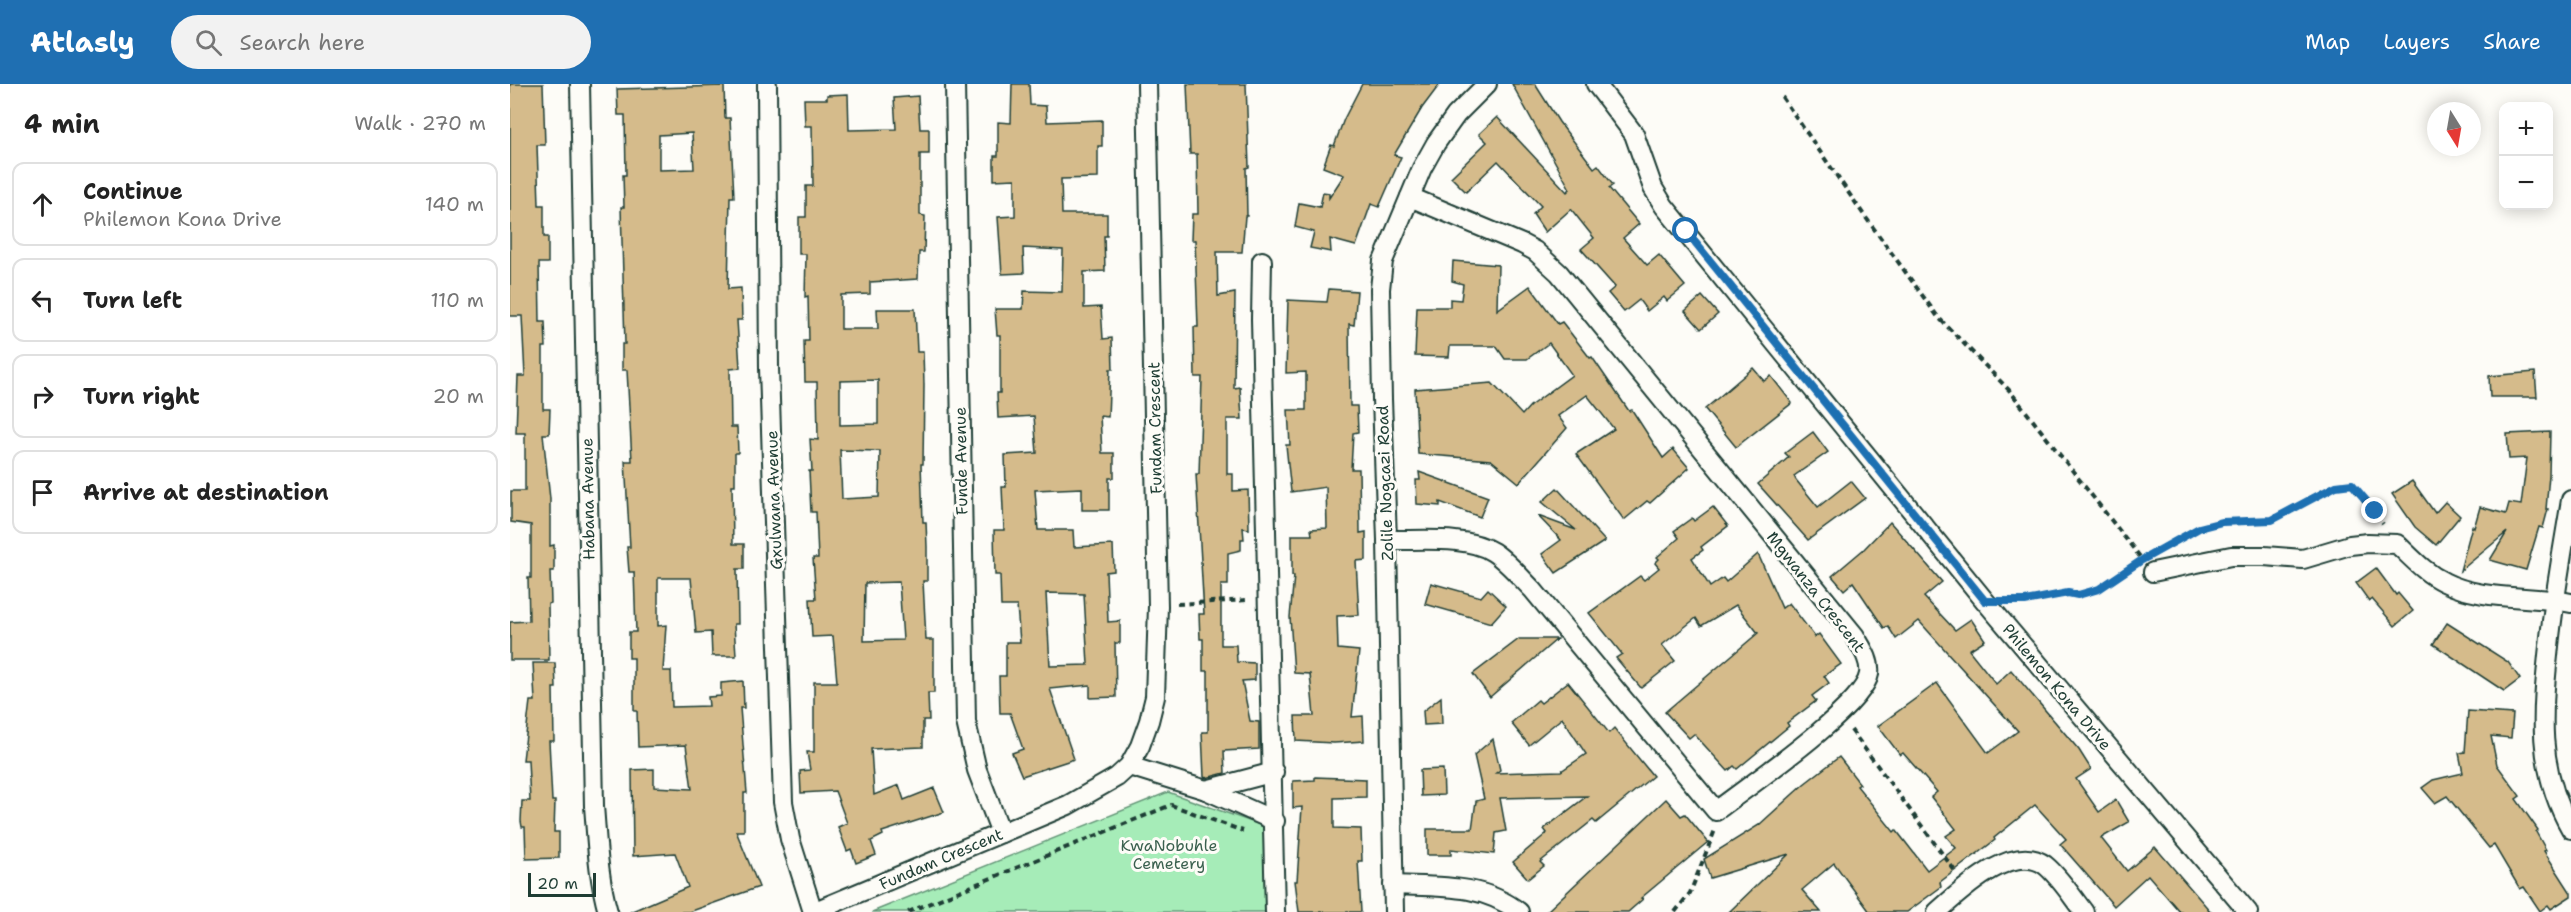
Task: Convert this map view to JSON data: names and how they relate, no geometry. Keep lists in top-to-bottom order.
{
  "streets": {
    "street": [
      "Fundam Crescent",
      "Funde Avenue",
      "Zolile Nogcazi Road",
      "Habana Avenue",
      "Gxulwana Avenue",
      "Mgwanza Crescent",
      "Philemon Kona Drive"
    ]
  },
  "crossings": [
    ["Fundam Crescent", "Funde Avenue"],
    ["Fundam Crescent", "Gxulwana Avenue"],
    ["Zolile Nogcazi Road", "Mgwanza Crescent"]
  ],
  "parks": ["KwaNobuhle Cemetery"],
  "scale_bar": "20 m",
  "north": "bottom",
  "page": {
    "header": "Atlasly",
    "search": "Search here",
    "nav": ["Map", "Layers", "Share"],
    "heading": ["4 min", "Walk · 270 m"],
    "map_buttons": ["+", "−"],
    "list": [
      ["Continue", "Philemon Kona Drive", "140 m"],
      ["Turn left", "110 m"],
      ["Turn right", "20 m"],
      "Arrive at destination"
    ],
    "scale": "20 m"
  }
}
